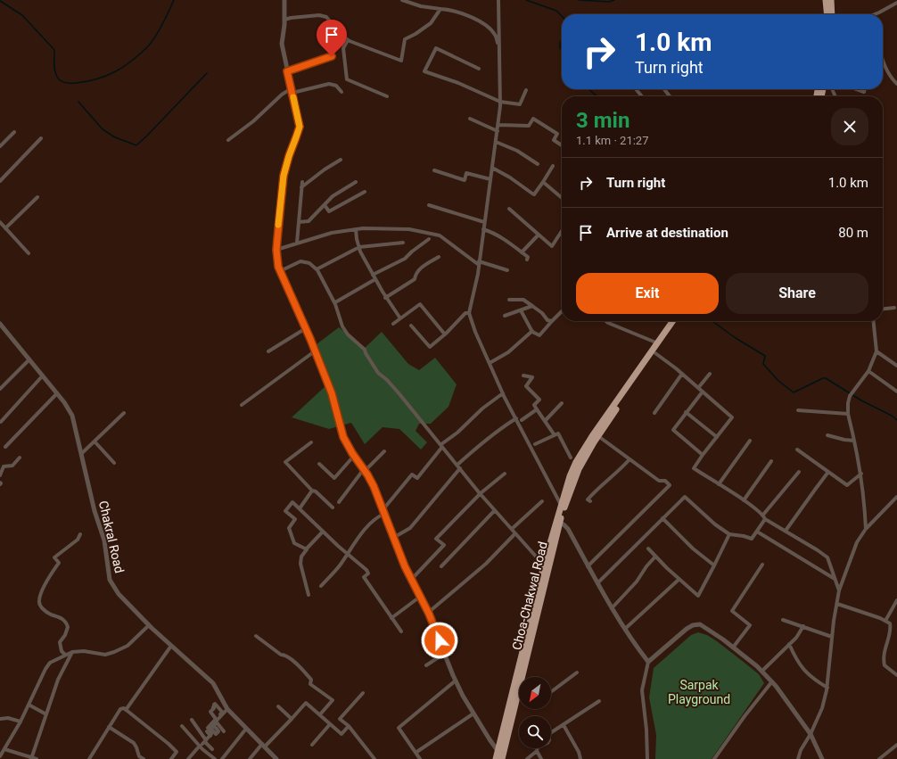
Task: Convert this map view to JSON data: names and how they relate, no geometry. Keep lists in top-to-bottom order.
{
  "streets": {
    "highway": ["Choa-Chakwal Road"],
    "street": ["Chakral Road"]
  },
  "parks": ["Sarpak Playground"],
  "north": "bottom left",
  "page": {
    "turn": ["1.0 km", "Turn right"],
    "heading": ["3 min", "1.1 km · 21:27"],
    "list": [
      {
        "name": "Turn right",
        "value": "1.0 km"
      },
      {
        "name": "Arrive at destination",
        "value": "80 m"
      }
    ],
    "buttons": ["Exit", "Share"]
  }
}
